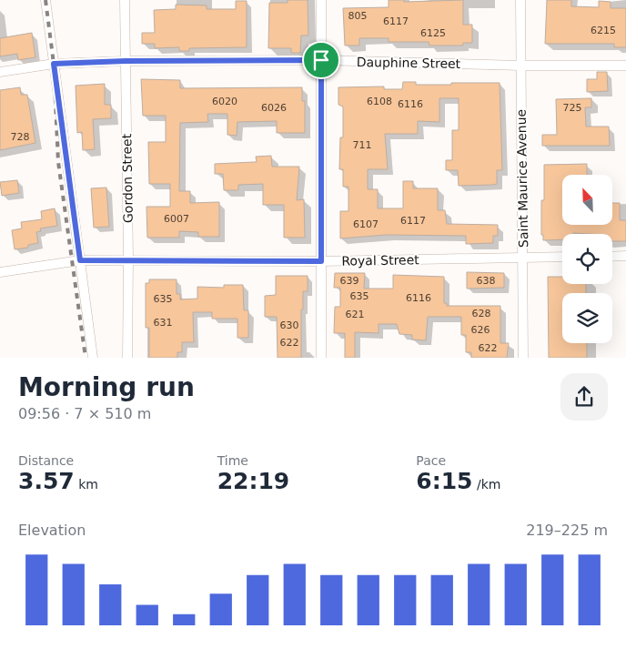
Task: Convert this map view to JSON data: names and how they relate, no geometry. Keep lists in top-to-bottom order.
{
  "streets": {
    "street": [
      "Dauphine Street",
      "Gordon Street",
      "Saint Maurice Avenue",
      "Royal Street"
    ]
  },
  "crossings": [
    ["Dauphine Street", "Gordon Street"],
    ["Dauphine Street", "Saint Maurice Avenue"],
    ["Gordon Street", "Royal Street"],
    ["Saint Maurice Avenue", "Royal Street"]
  ],
  "house_numbers": [
    "805",
    "6117",
    "6215",
    "6125",
    "6020",
    "6108",
    "6116",
    "6026",
    "725",
    "728",
    "711",
    "6007",
    "6117",
    "6107",
    "639",
    "638",
    "635",
    "6116",
    "635",
    "628",
    "621",
    "631",
    "630",
    "626",
    "622",
    "622"
  ],
  "north": "top left",
  "page": {
    "heading": ["Morning run", "09:56 · 7 × 510 m"],
    "stats": [
      ["Distance", "3.57 km"],
      ["Time", "22:19"],
      ["Pace", "6:15 /km"]
    ],
    "chart": ["Elevation", "219–225 m"]
  }
}
